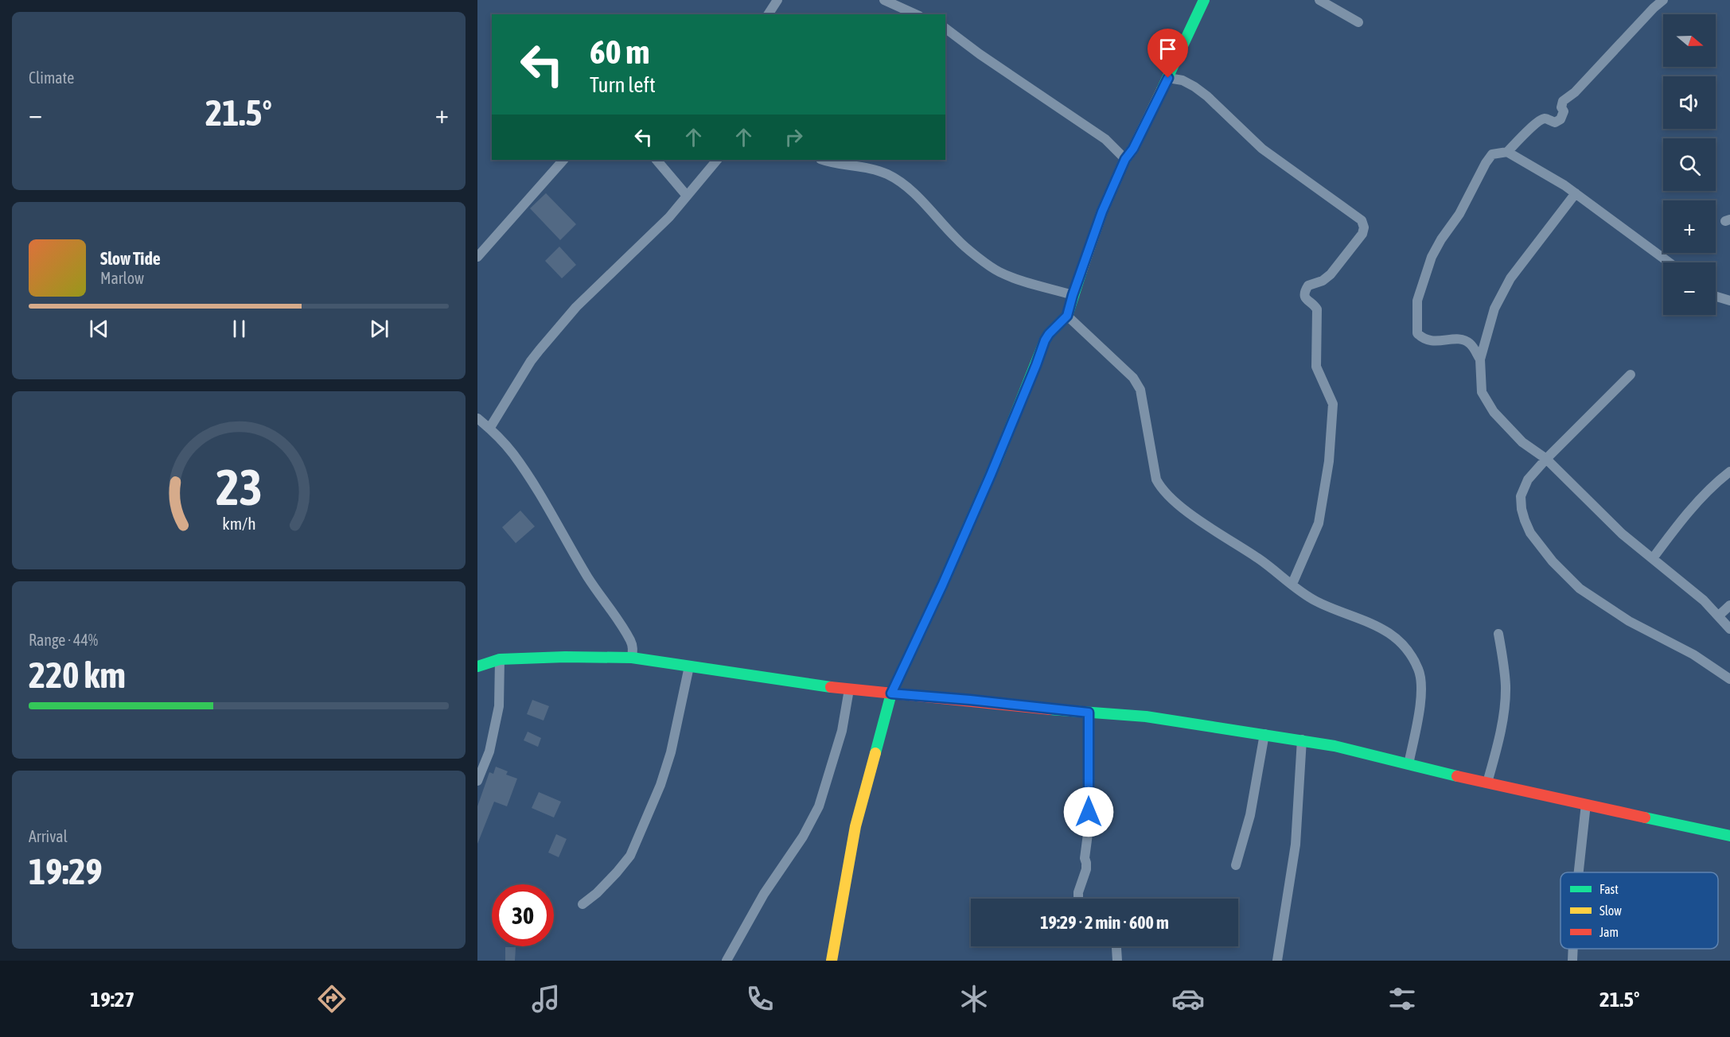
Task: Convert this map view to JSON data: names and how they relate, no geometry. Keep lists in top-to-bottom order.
{
  "legend": ["Fast", "Slow", "Jam"],
  "north": "right",
  "page": {
    "tile": [
      "Climate",
      ["Range · 44%", "220 km"],
      ["Arrival", "19:29"]
    ],
    "map_buttons": ["+", "−"],
    "turn": ["60 m", "Turn left"],
    "heat": ["−", "21.5°", "+"],
    "song": ["Slow Tide", "Marlow"],
    "limit": "30",
    "trip": "19:29 · 2 min · 600 m",
    "tabs": ["19:27", "21.5°"],
    "gauge": ["23", "km/h"]
  }
}
